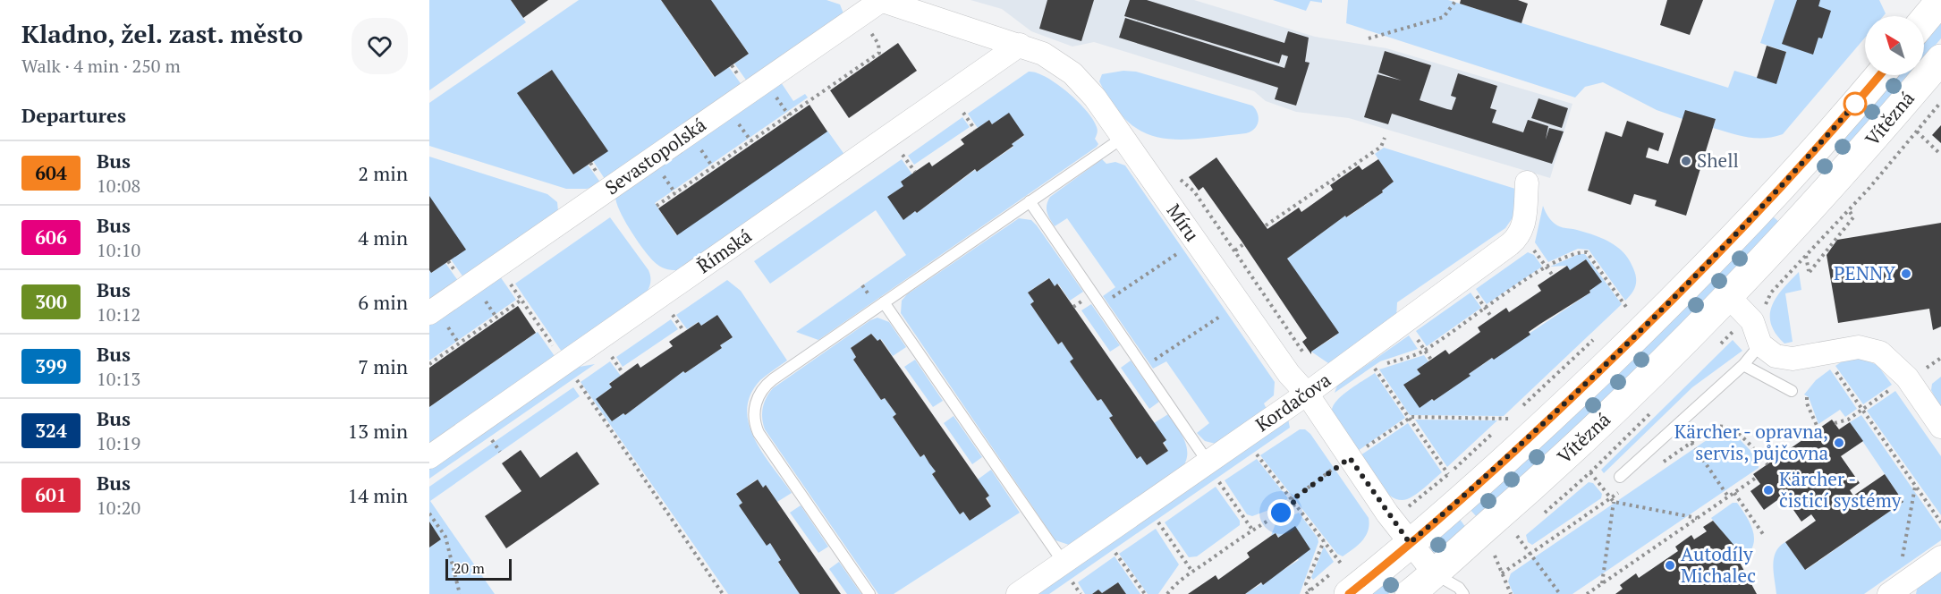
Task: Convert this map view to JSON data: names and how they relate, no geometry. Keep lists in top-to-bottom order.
{
  "streets": {
    "main road": ["Vítězná"],
    "street": [
      "Sevastopolská",
      "Míru",
      "Římská",
      "Kordačova"
    ]
  },
  "crossings": [
    ["Vítězná", "Míru"],
    ["Sevastopolská", "Míru"],
    ["Míru", "Římská"],
    ["Míru", "Kordačova"]
  ],
  "places": [
    "Shell",
    "PENNY",
    "Kärcher - opravna, servis, půjčovna",
    "Kärcher - čisticí systémy",
    "Autodíly Michalec"
  ],
  "lines": ["bus line 604"],
  "scale_bar": "20 m",
  "north": "top left",
  "page": {
    "heading": [
      ["Kladno, žel. zast. město", "Walk · 4 min · 250 m"],
      "Departures"
    ],
    "list": [
      {
        "mark": "604",
        "name": "Bus",
        "note": "10:08",
        "value": "2 min"
      },
      {
        "mark": "606",
        "name": "Bus",
        "note": "10:10",
        "value": "4 min"
      },
      {
        "mark": "300",
        "name": "Bus",
        "note": "10:12",
        "value": "6 min"
      },
      {
        "mark": "399",
        "name": "Bus",
        "note": "10:13",
        "value": "7 min"
      },
      {
        "mark": "324",
        "name": "Bus",
        "note": "10:19",
        "value": "13 min"
      },
      {
        "mark": "601",
        "name": "Bus",
        "note": "10:20",
        "value": "14 min"
      }
    ],
    "scale": "20 m"
  }
}
